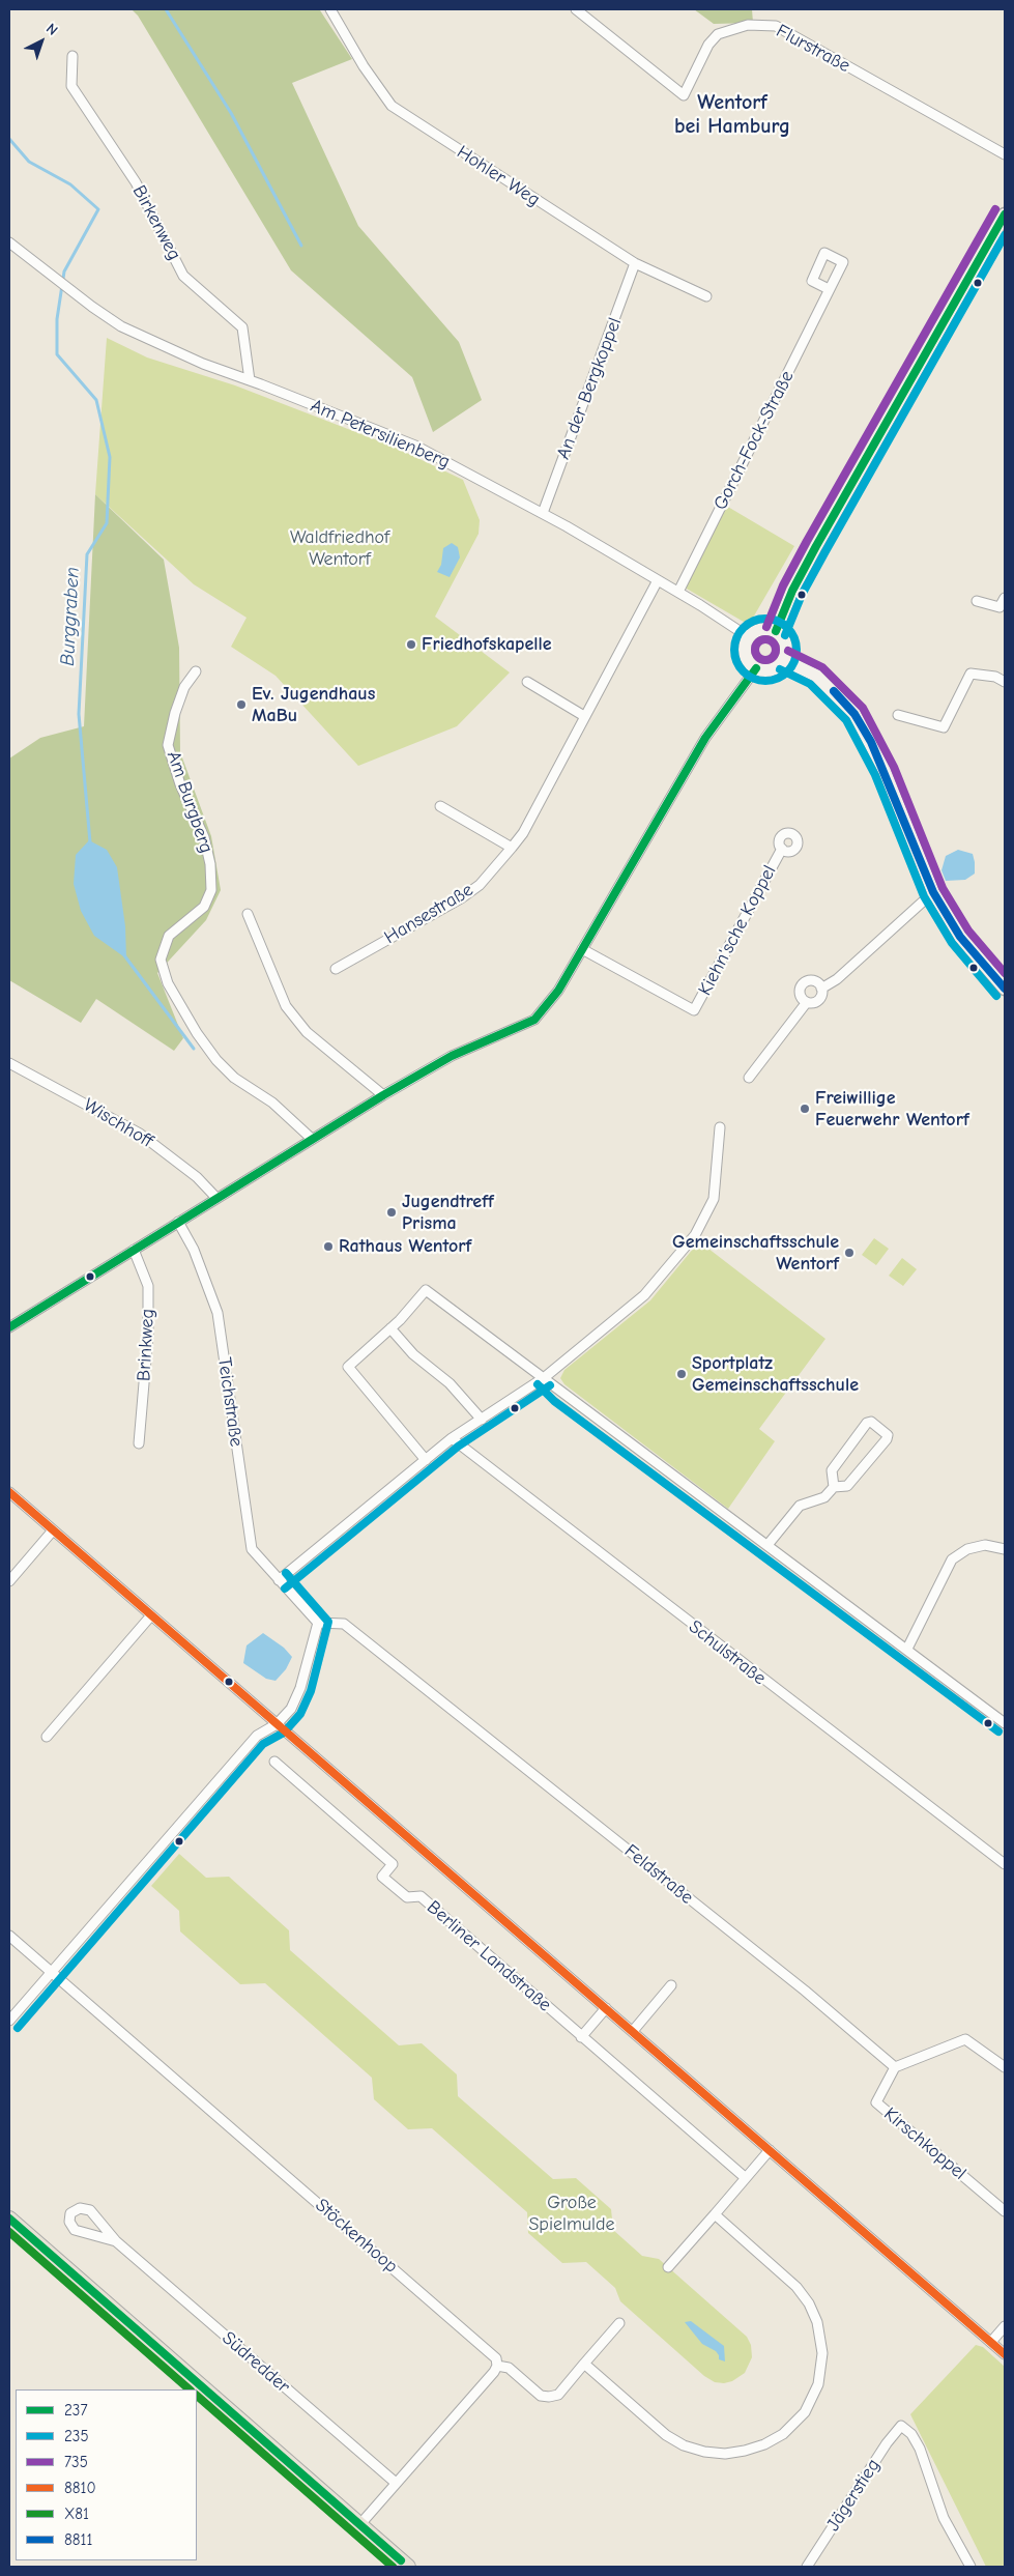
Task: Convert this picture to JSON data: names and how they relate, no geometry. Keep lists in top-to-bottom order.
{
  "streets": {
    "street": [
      "Flurstraße",
      "Hohler Weg",
      "Birkenweg",
      "An der Bergkoppel",
      "Am Petersilienberg",
      "Gorch-Fock-Straße",
      "Am Burgberg",
      "Hansestraße",
      "Kiehn'sche Koppel",
      "Wischhoff",
      "Brinkweg",
      "Teichstraße",
      "Schulstraße",
      "Feldstraße",
      "Berliner Landstraße",
      "Kirschkoppel",
      "Stöckenhoop",
      "Südredder",
      "Jägerstieg"
    ]
  },
  "crossings": [
    ["Hohler Weg", "An der Bergkoppel"],
    ["Birkenweg", "Am Petersilienberg"],
    ["An der Bergkoppel", "Am Petersilienberg"],
    ["Am Petersilienberg", "Gorch-Fock-Straße"],
    ["Am Petersilienberg", "Hansestraße"],
    ["Teichstraße", "Feldstraße"],
    ["Feldstraße", "Kirschkoppel"]
  ],
  "districts": ["Wentorf bei Hamburg"],
  "water": ["Burggraben"],
  "parks": ["Waldfriedhof Wentorf", "Große Spielmulde"],
  "places": [
    "Friedhofskapelle",
    "Ev. Jugendhaus MaBu",
    "Freiwillige Feuerwehr Wentorf",
    "Jugendtreff Prisma",
    "Rathaus Wentorf",
    "Gemeinschaftsschule Wentorf",
    "Sportplatz Gemeinschaftsschule"
  ],
  "lines": [
    "transit line 735",
    "transit line 237",
    "transit line 235",
    "transit line 8811",
    "transit line 8810",
    "transit line X81"
  ],
  "legend": [
    "237",
    "235",
    "735",
    "8810",
    "X81",
    "8811"
  ],
  "north": "top right"
}
